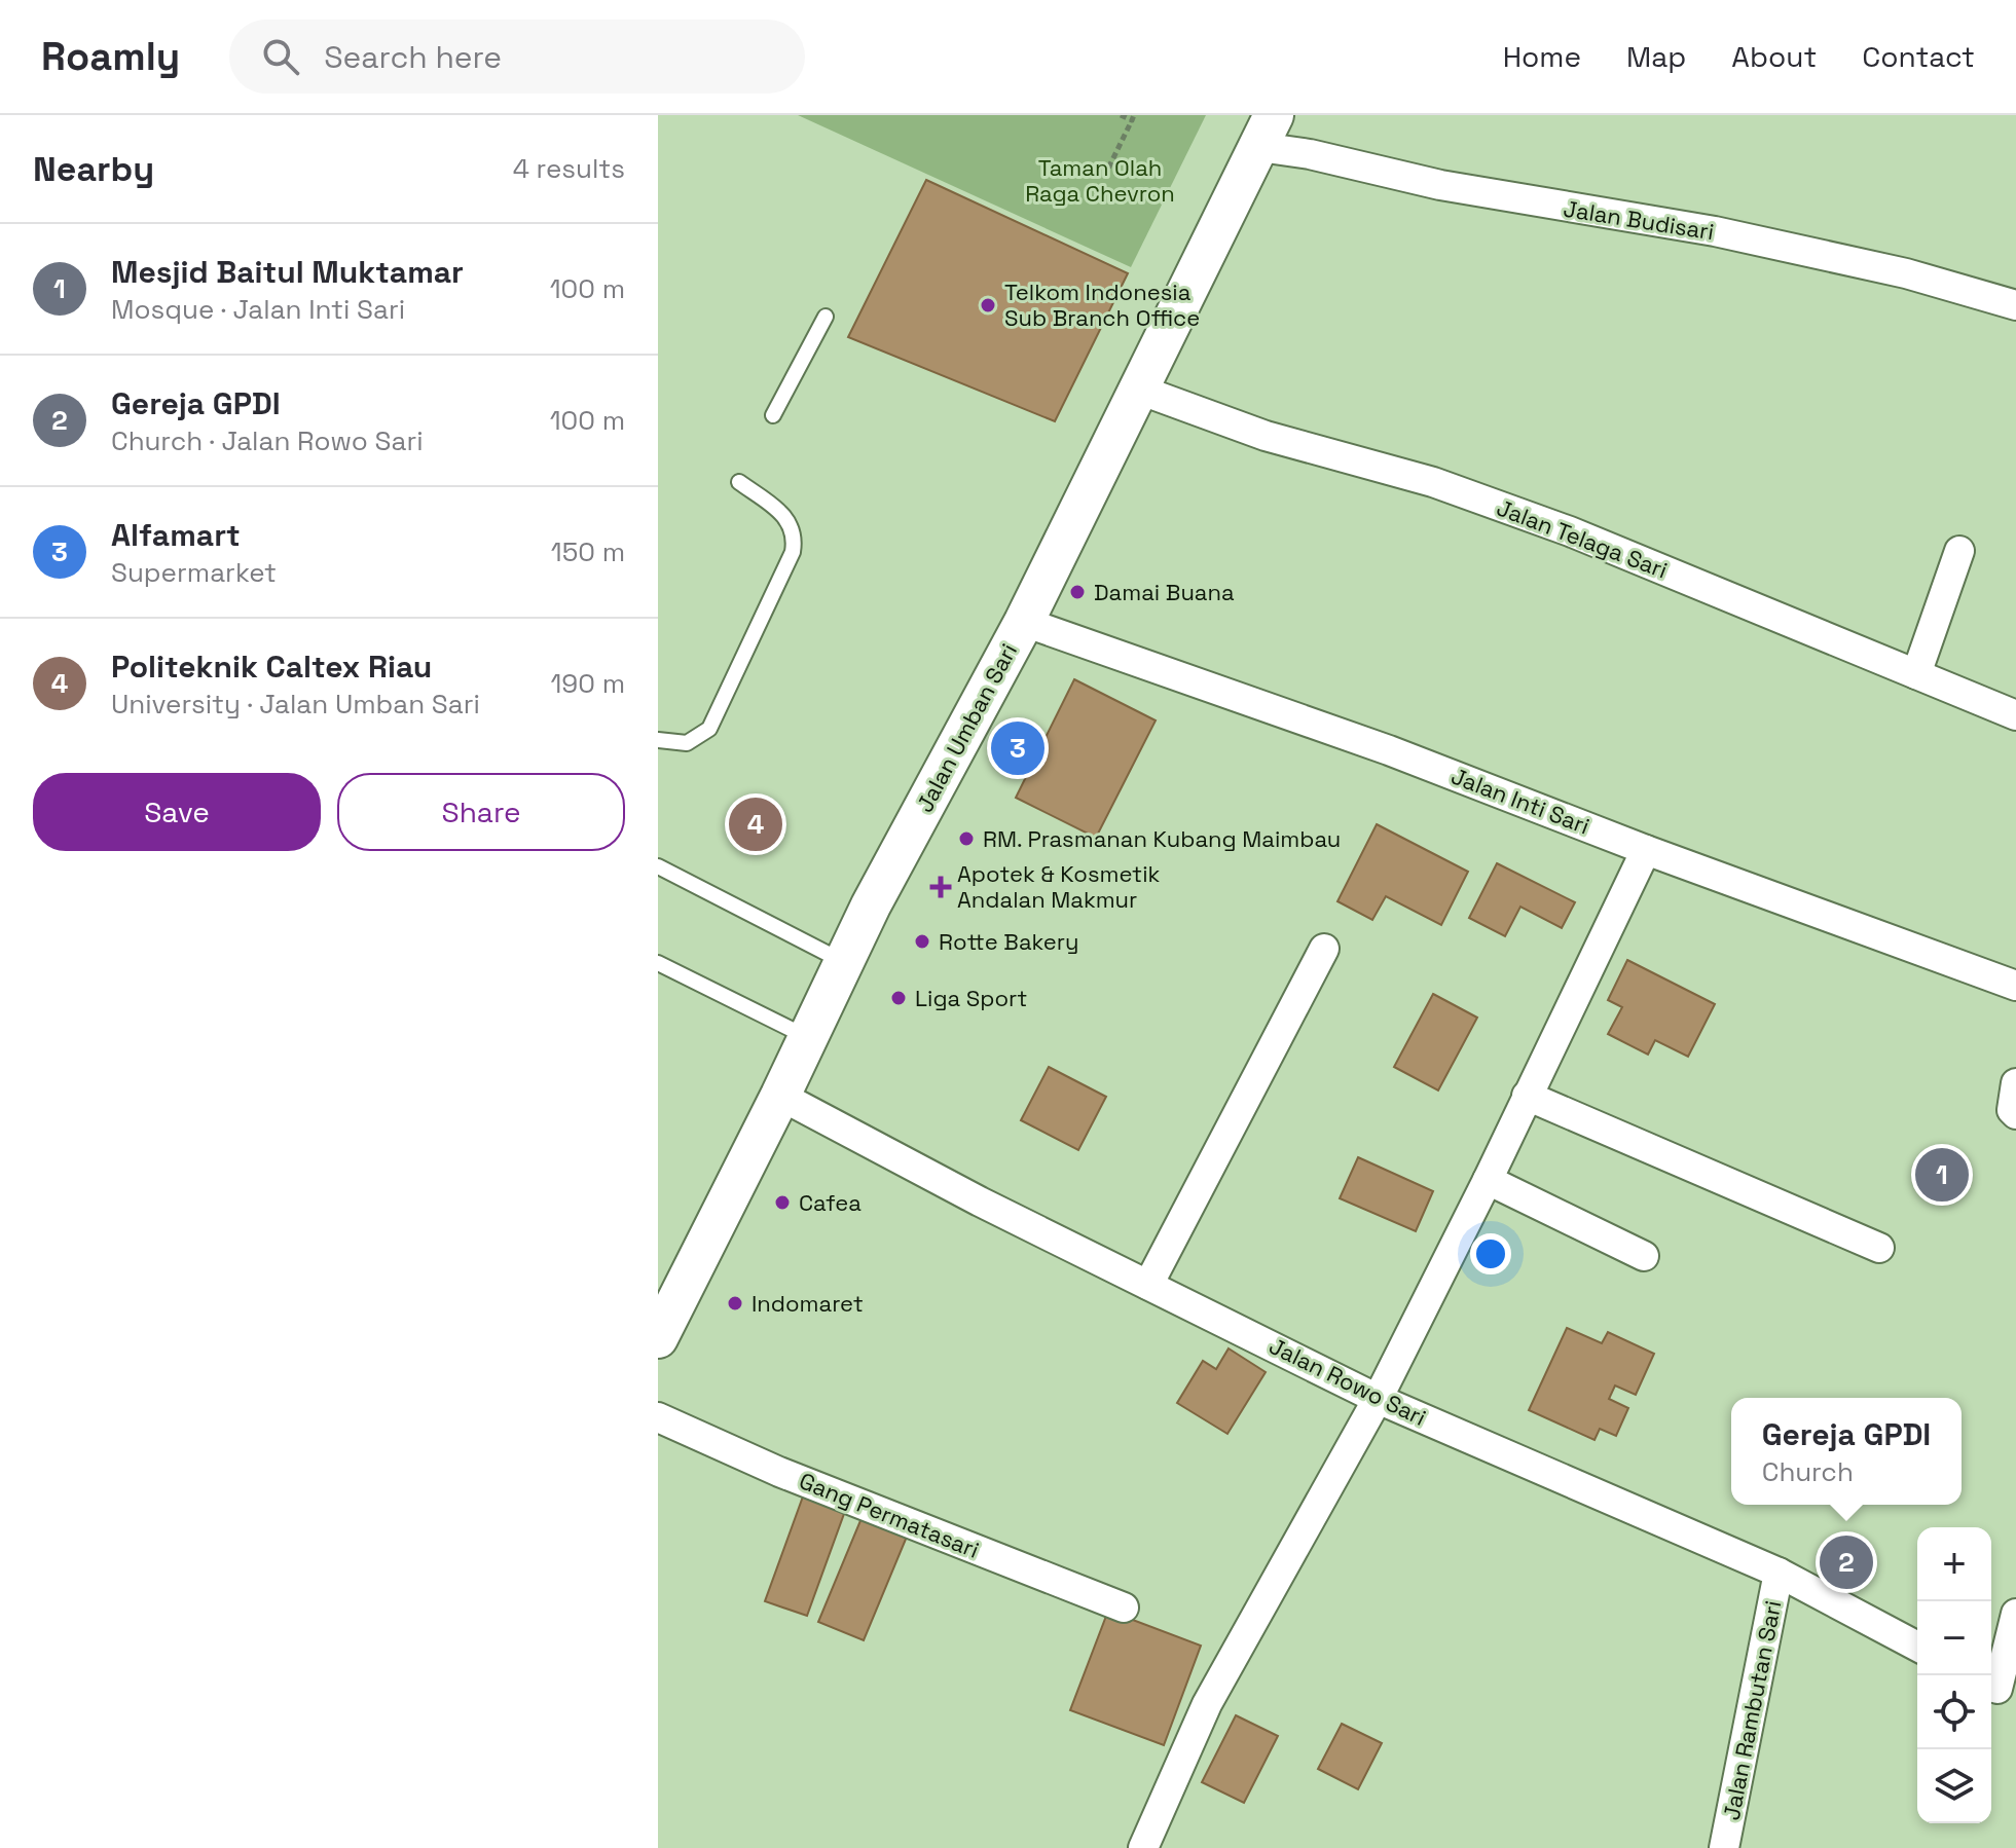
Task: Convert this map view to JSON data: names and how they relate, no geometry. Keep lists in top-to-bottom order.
{
  "streets": {
    "main road": ["Jalan Umban Sari"],
    "street": [
      "Jalan Budisari",
      "Jalan Telaga Sari",
      "Jalan Inti Sari",
      "Jalan Rowo Sari",
      "Gang Permatasari",
      "Jalan Rambutan Sari"
    ]
  },
  "crossings": [
    ["Jalan Budisari", "Jalan Umban Sari"],
    ["Jalan Telaga Sari", "Jalan Umban Sari"],
    ["Jalan Umban Sari", "Jalan Inti Sari"],
    ["Jalan Umban Sari", "Jalan Rowo Sari"],
    ["Jalan Rowo Sari", "Jalan Rambutan Sari"]
  ],
  "parks": ["Taman Olah Raga Chevron"],
  "places": {
    "other": [
      "Telkom Indonesia Sub Branch Office",
      "Damai Buana",
      "RM. Prasmanan Kubang Maimbau",
      "Rotte Bakery",
      "Liga Sport",
      "Cafea",
      "Indomaret"
    ],
    "health": ["Apotek & Kosmetik Andalan Makmur"]
  },
  "page": {
    "header": "Roamly",
    "search": "Search here",
    "nav": [
      "Home",
      "Map",
      "About",
      "Contact"
    ],
    "heading": ["Nearby", "4 results"],
    "list": [
      {
        "mark": "1",
        "name": "Mesjid Baitul Muktamar",
        "note": "Mosque · Jalan Inti Sari",
        "value": "100 m"
      },
      {
        "mark": "2",
        "name": "Gereja GPDI",
        "note": "Church · Jalan Rowo Sari",
        "value": "100 m"
      },
      {
        "mark": "3",
        "name": "Alfamart",
        "note": "Supermarket",
        "value": "150 m"
      },
      {
        "mark": "4",
        "name": "Politeknik Caltex Riau",
        "note": "University · Jalan Umban Sari",
        "value": "190 m"
      }
    ],
    "pins": [
      "3",
      "4",
      "1",
      "2"
    ],
    "buttons": ["Save", "Share"],
    "popup": ["Gereja GPDI", "Church"],
    "map_buttons": ["+", "−"]
  }
}
